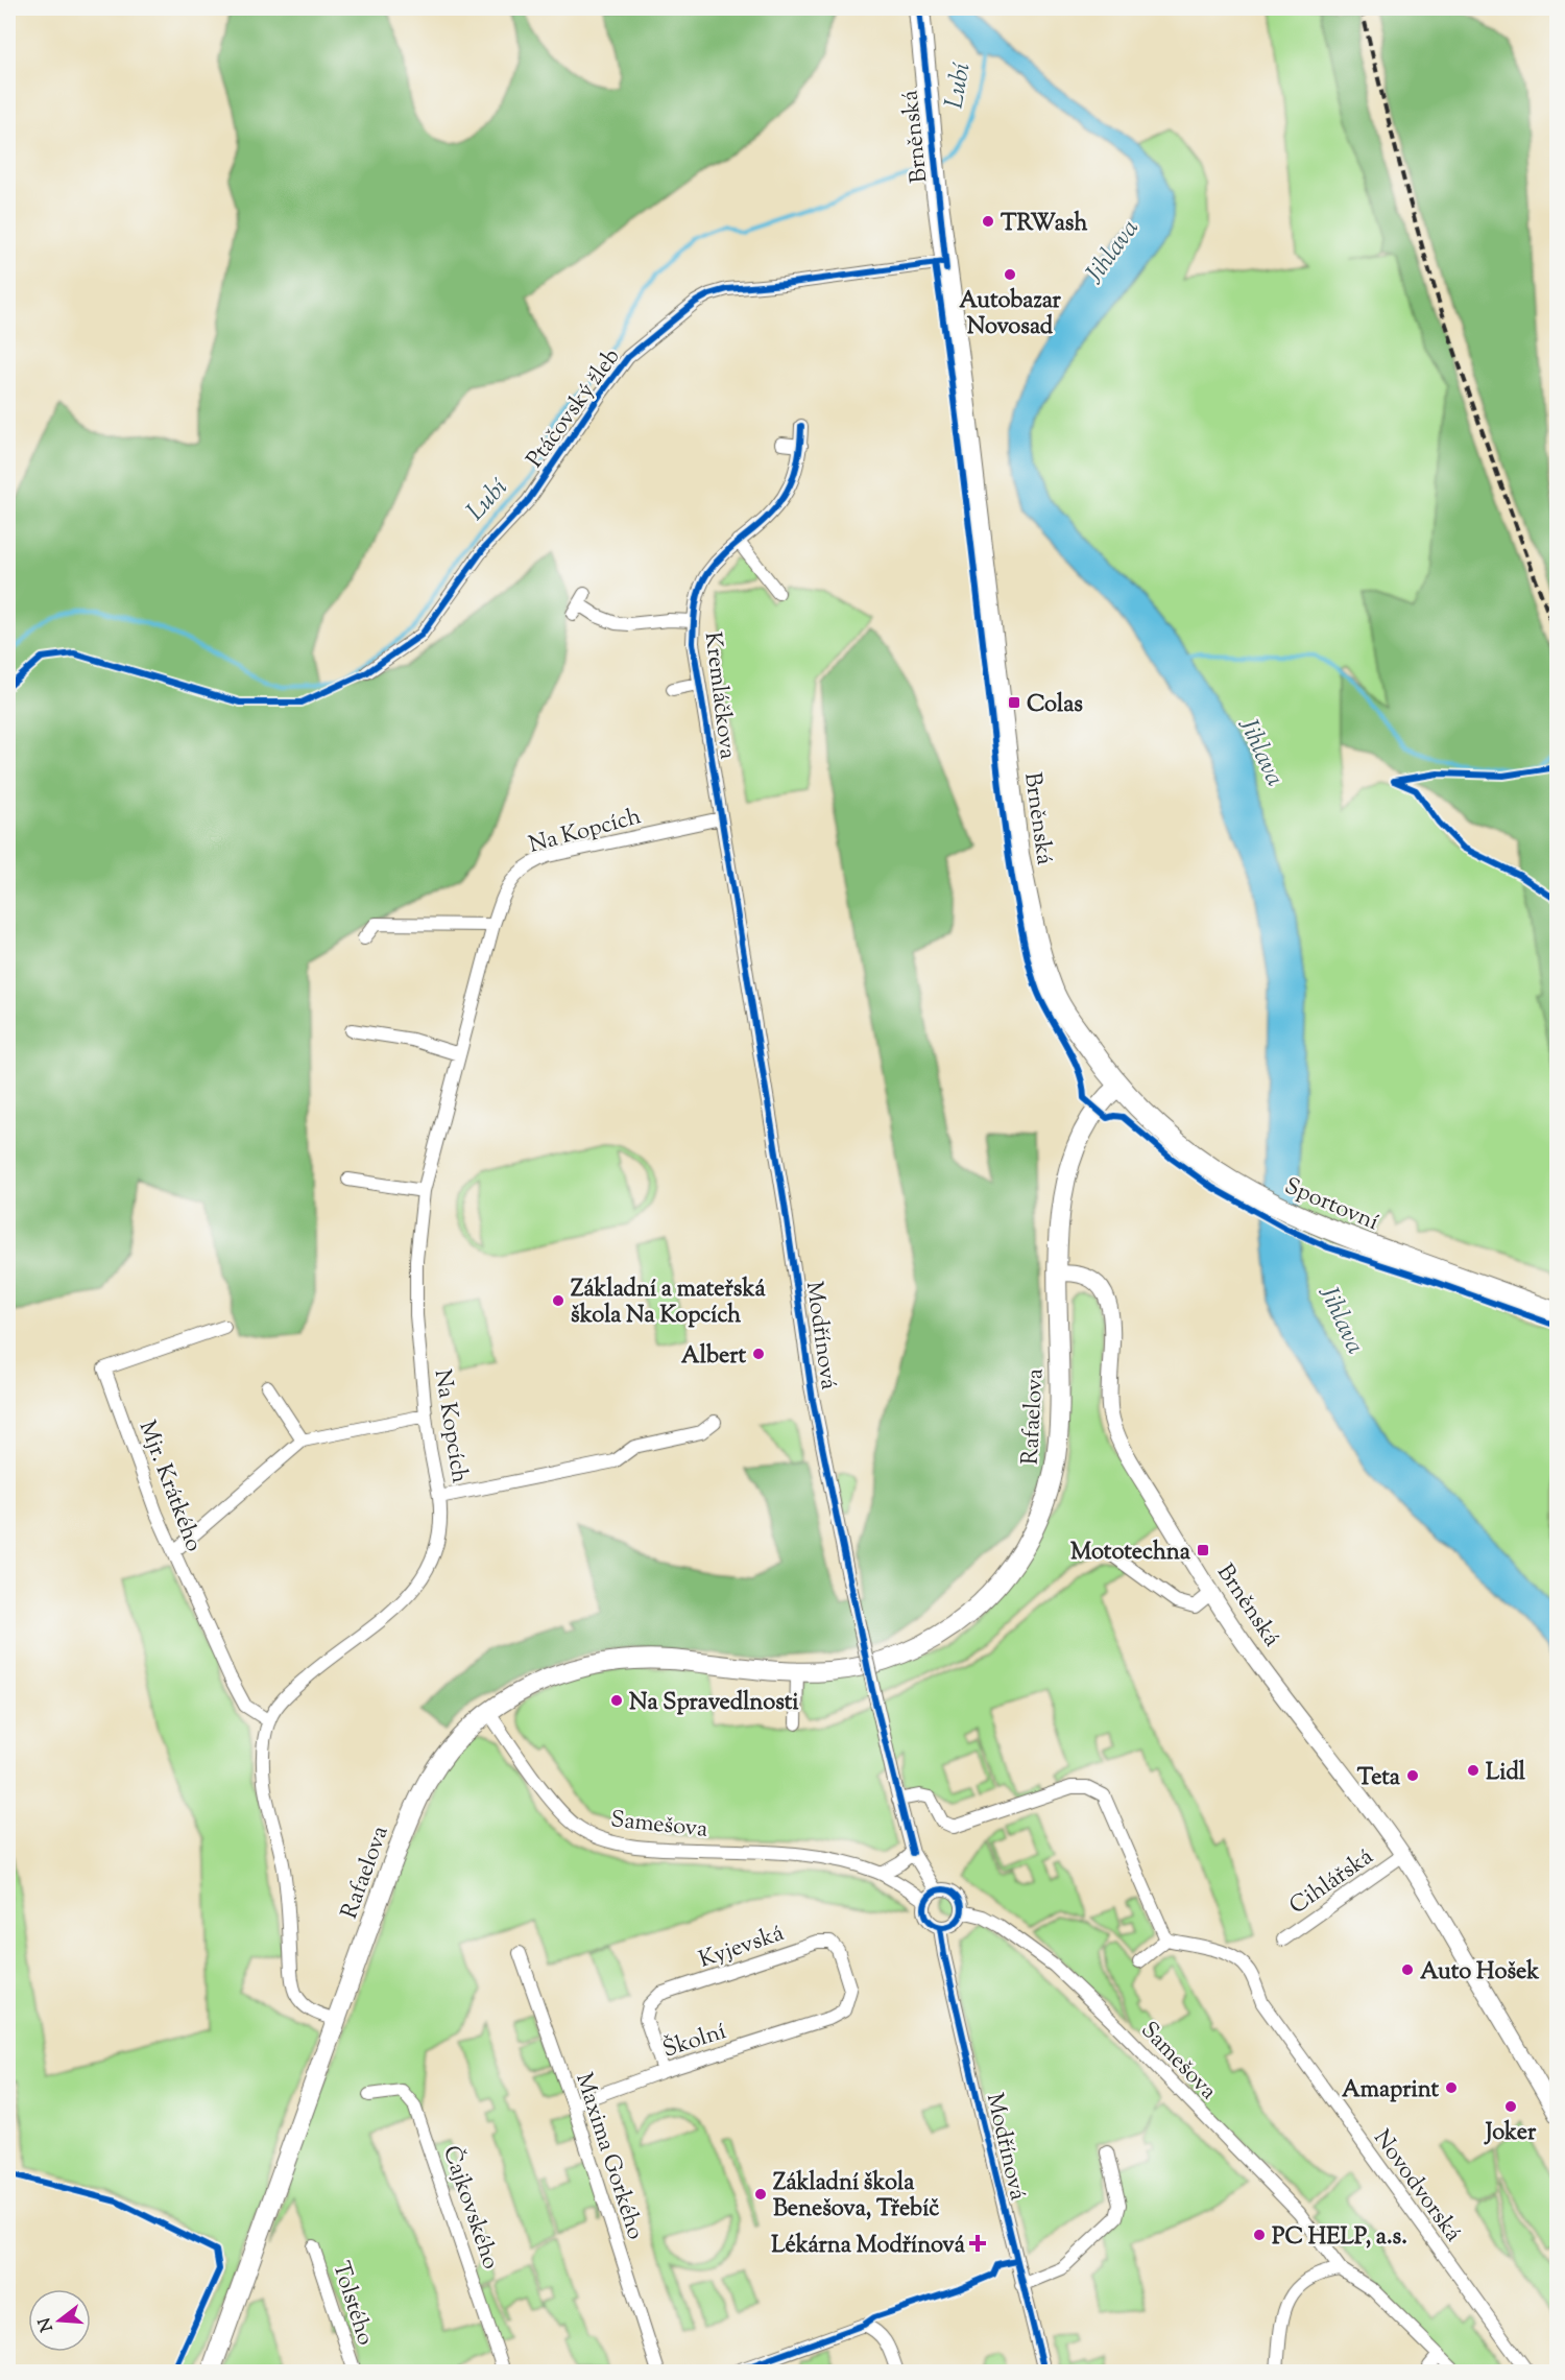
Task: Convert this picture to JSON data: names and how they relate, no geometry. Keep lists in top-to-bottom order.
{
  "streets": {
    "main road": ["Brněnská", "Sportovní", "Rafaelova"],
    "street": [
      "Ptáčovský žleb",
      "Kremláčkova",
      "Na Kopcích",
      "Modřínová",
      "Mjr. Krátkého",
      "Samešova",
      "Cihlářská",
      "Kyjevská",
      "Školní",
      "Maxima Gorkého",
      "Novodvorská",
      "Čajkovského",
      "Tolstého"
    ]
  },
  "crossings": [
    ["Brněnská", "Ptáčovský žleb"],
    ["Brněnská", "Sportovní"],
    ["Brněnská", "Rafaelova"],
    ["Brněnská", "Cihlářská"],
    ["Kremláčkova", "Na Kopcích"],
    ["Kremláčkova", "Modřínová"],
    ["Na Kopcích", "Modřínová"],
    ["Modřínová", "Samešova"],
    ["Rafaelova", "Samešova"],
    ["Kyjevská", "Školní"],
    ["Školní", "Maxima Gorkého"]
  ],
  "water": ["Lubí", "Jihlava"],
  "places": {
    "other": [
      "TRWash",
      "Autobazar Novosad",
      "Základní a mateřská škola Na Kopcích",
      "Albert",
      "Na Spravedlnosti",
      "Lidl",
      "Teta",
      "Auto Hošek",
      "Amaprint",
      "Joker",
      "Základní škola Benešova, Třebíč",
      "PC HELP, a.s."
    ],
    "transit": ["Colas", "Mototechna"],
    "health": ["Lékárna Modřínová"]
  },
  "north": "left"
}
